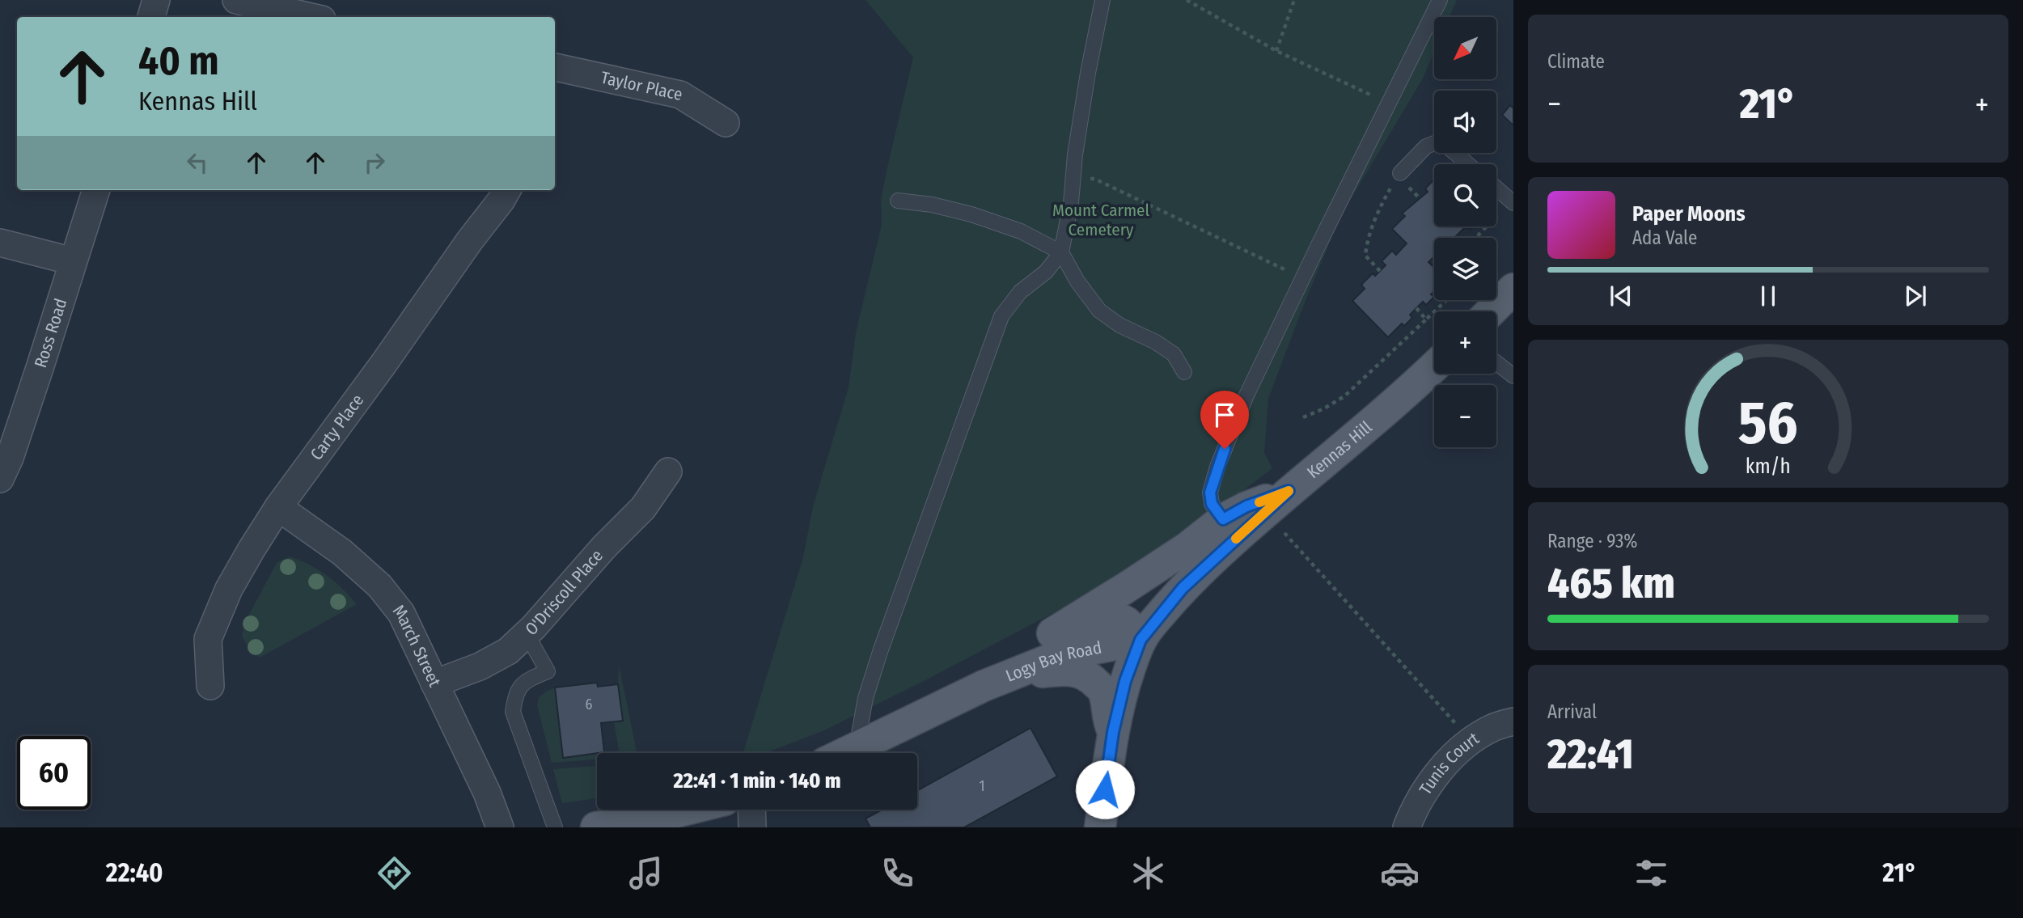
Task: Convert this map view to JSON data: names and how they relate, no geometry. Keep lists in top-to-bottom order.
{
  "streets": {
    "main road": ["Kennas Hill", "Logy Bay Road"],
    "street": [
      "Taylor Place",
      "Ross Road",
      "Carty Place",
      "O'Driscoll Place",
      "March Street",
      "Tunis Court"
    ]
  },
  "crossings": [
    ["Carty Place", "March Street"],
    ["Kennas Hill", "Logy Bay Road"],
    ["O'Driscoll Place", "March Street"]
  ],
  "parks": ["Mount Carmel Cemetery"],
  "house_numbers": ["6", "1"],
  "north": "bottom left",
  "page": {
    "tile": [
      "Climate",
      ["Range · 93%", "465 km"],
      ["Arrival", "22:41"]
    ],
    "map_buttons": ["+", "−"],
    "turn": ["40 m", "Kennas Hill"],
    "heat": ["−", "21°", "+"],
    "song": ["Paper Moons", "Ada Vale"],
    "limit": "60",
    "trip": "22:41 · 1 min · 140 m",
    "tabs": ["22:40", "21°"],
    "gauge": ["56", "km/h"]
  }
}
